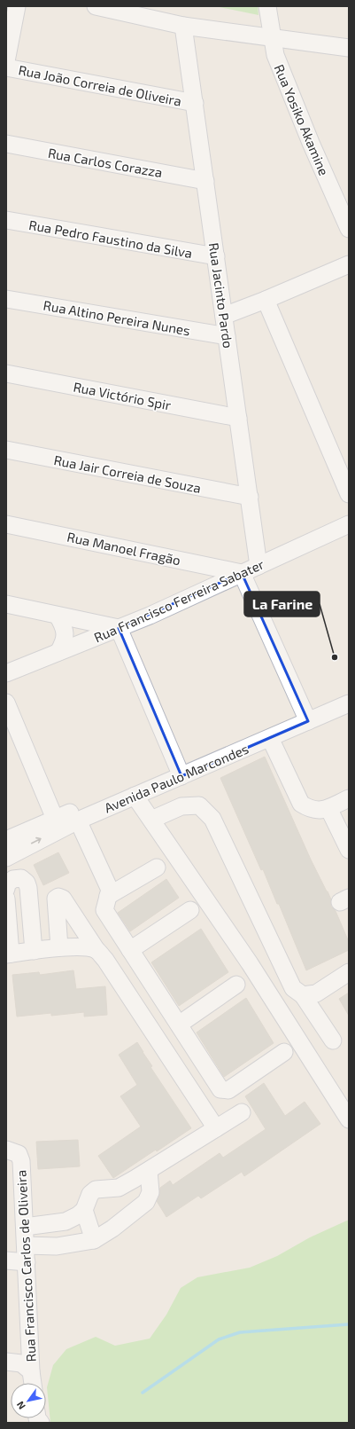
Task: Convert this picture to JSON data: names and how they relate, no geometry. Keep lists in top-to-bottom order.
{
  "streets": {
    "street": [
      "Rua João Correia de Oliveira",
      "Rua Yosiko Akamine",
      "Rua Carlos Corazza",
      "Rua Pedro Faustino da Silva",
      "Rua Jacinto Pardo",
      "Rua Altino Pereira Nunes",
      "Rua Victório Spir",
      "Rua Jair Correia de Souza",
      "Rua Manoel Fragão",
      "Rua Francisco Ferreira Sabater",
      "Avenida Paulo Marcondes",
      "Rua Francisco Carlos de Oliveira"
    ]
  },
  "crossings": [
    ["Rua João Correia de Oliveira", "Rua Jacinto Pardo"],
    ["Rua Carlos Corazza", "Rua Jacinto Pardo"],
    ["Rua Pedro Faustino da Silva", "Rua Jacinto Pardo"],
    ["Rua Jacinto Pardo", "Rua Altino Pereira Nunes"],
    ["Rua Jacinto Pardo", "Rua Victório Spir"],
    ["Rua Jacinto Pardo", "Rua Jair Correia de Souza"],
    ["Rua Jacinto Pardo", "Rua Francisco Ferreira Sabater"],
    ["Rua Manoel Fragão", "Rua Francisco Ferreira Sabater"]
  ],
  "places": ["La Farine"],
  "north": "bottom left"
}
